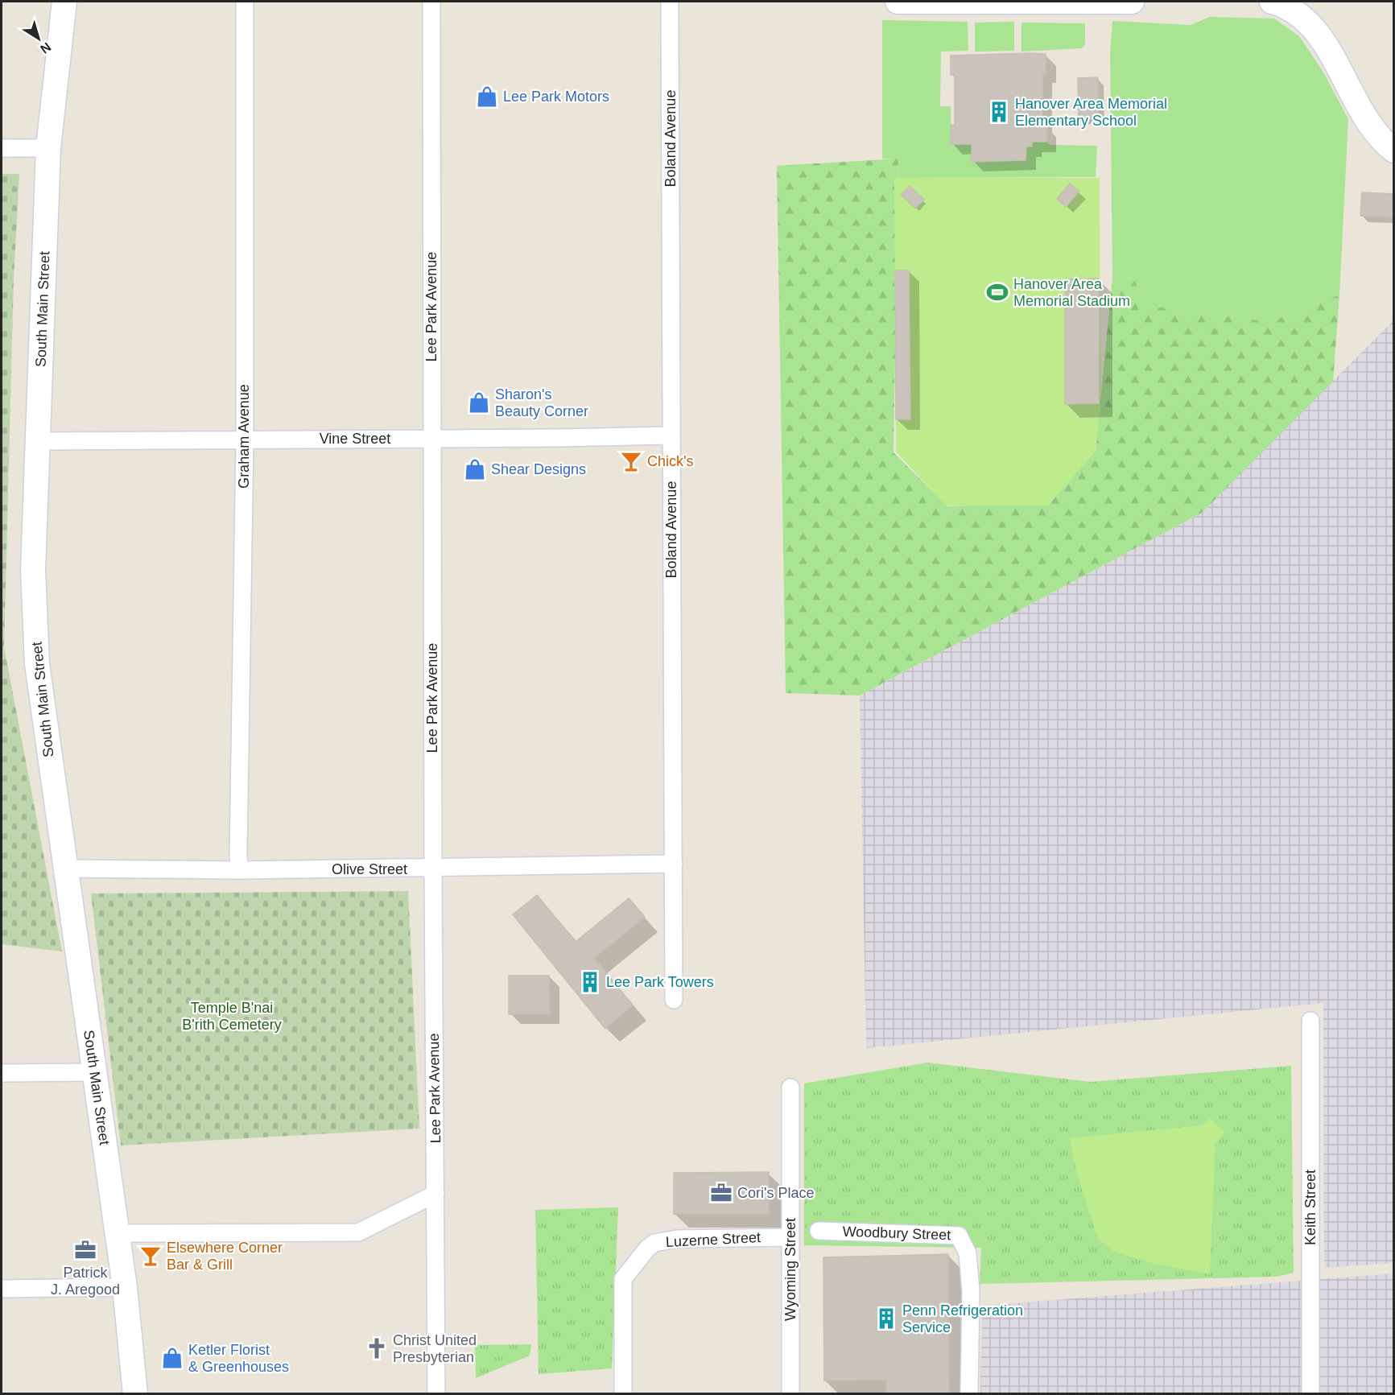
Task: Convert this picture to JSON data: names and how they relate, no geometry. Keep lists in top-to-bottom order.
{
  "streets": {
    "main road": ["South Main Street"],
    "street": [
      "Boland Avenue",
      "Lee Park Avenue",
      "Graham Avenue",
      "Vine Street",
      "Olive Street",
      "Keith Street",
      "Woodbury Street",
      "Luzerne Street",
      "Wyoming Street"
    ]
  },
  "crossings": [
    ["Boland Avenue", "Vine Street"],
    ["Boland Avenue", "Olive Street"],
    ["Lee Park Avenue", "Vine Street"],
    ["Lee Park Avenue", "Olive Street"],
    ["South Main Street", "Vine Street"],
    ["South Main Street", "Olive Street"],
    ["Graham Avenue", "Vine Street"],
    ["Graham Avenue", "Olive Street"],
    ["Luzerne Street", "Wyoming Street"]
  ],
  "parks": ["Temple B'nai B'rith Cemetery"],
  "places": {
    "shop": [
      "Lee Park Motors",
      "Sharon's Beauty Corner",
      "Shear Designs",
      "Ketler Florist & Greenhouses"
    ],
    "building": ["Hanover Area Memorial Elementary School", "Lee Park Towers", "Penn Refrigeration Service"],
    "sports": ["Hanover Area Memorial Stadium"],
    "bar": ["Chick's", "Elsewhere Corner Bar & Grill"],
    "office": ["Cori's Place", "Patrick J. Aregood"],
    "church": ["Christ United Presbyterian"]
  },
  "north": "bottom right"
}
